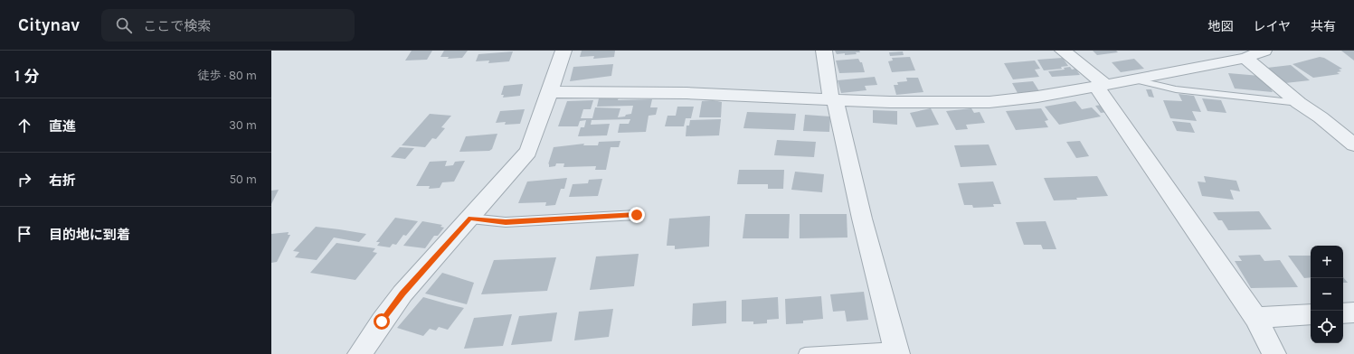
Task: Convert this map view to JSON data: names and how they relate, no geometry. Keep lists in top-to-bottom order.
{
  "page": {
    "header": "Citynav",
    "search": "ここで検索",
    "nav": ["地図", "レイヤ", "共有"],
    "heading": ["1 分", "徒歩 · 80 m"],
    "list": [
      ["直進", "30 m"],
      ["右折", "50 m"],
      "目的地に到着"
    ],
    "map_buttons": ["+", "−"]
  }
}
